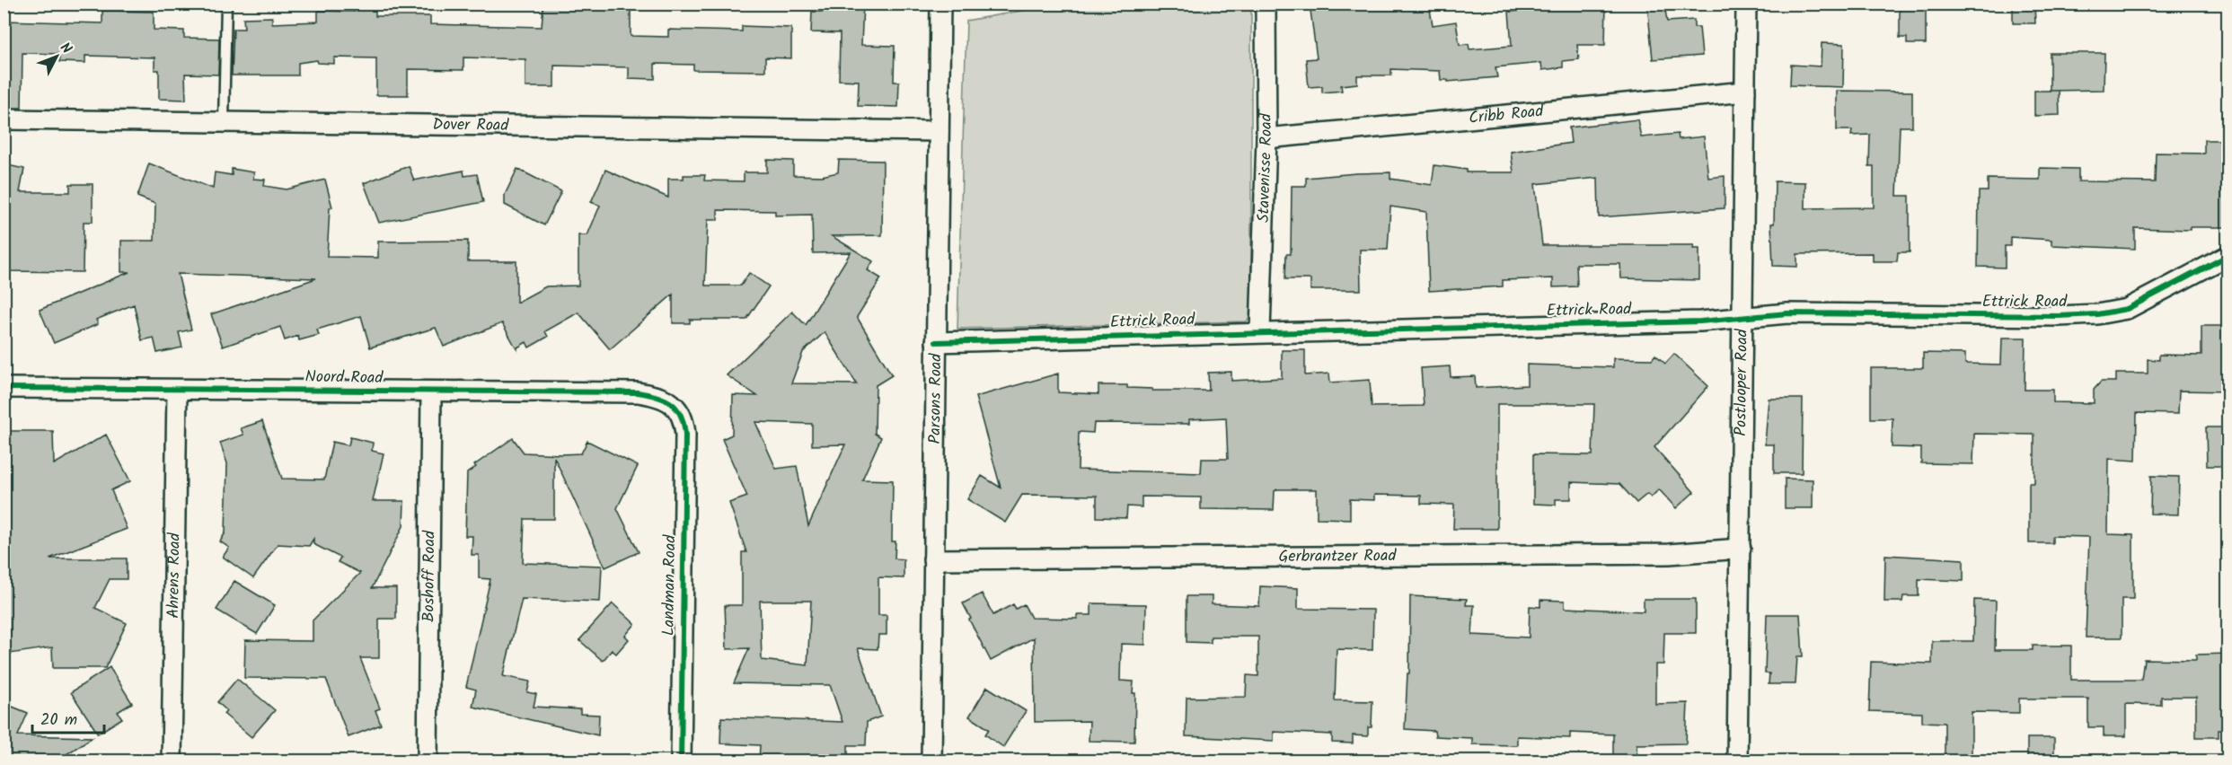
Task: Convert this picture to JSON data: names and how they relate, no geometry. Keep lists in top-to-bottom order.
{
  "streets": {
    "street": [
      "Cribb Road",
      "Dover Road",
      "Stavenisse Road",
      "Ettrick Road",
      "Noord Road",
      "Postlooper Road",
      "Parsons Road",
      "Gerbrantzer Road",
      "Ahrens Road",
      "Boshoff Road",
      "Landman Road"
    ]
  },
  "crossings": [
    ["Cribb Road", "Stavenisse Road"],
    ["Cribb Road", "Postlooper Road"],
    ["Dover Road", "Parsons Road"],
    ["Stavenisse Road", "Ettrick Road"],
    ["Ettrick Road", "Postlooper Road"],
    ["Ettrick Road", "Parsons Road"],
    ["Noord Road", "Ahrens Road"],
    ["Noord Road", "Boshoff Road"],
    ["Noord Road", "Landman Road"],
    ["Postlooper Road", "Gerbrantzer Road"],
    ["Parsons Road", "Gerbrantzer Road"]
  ],
  "scale_bar": "20 m",
  "north": "top right"
}
